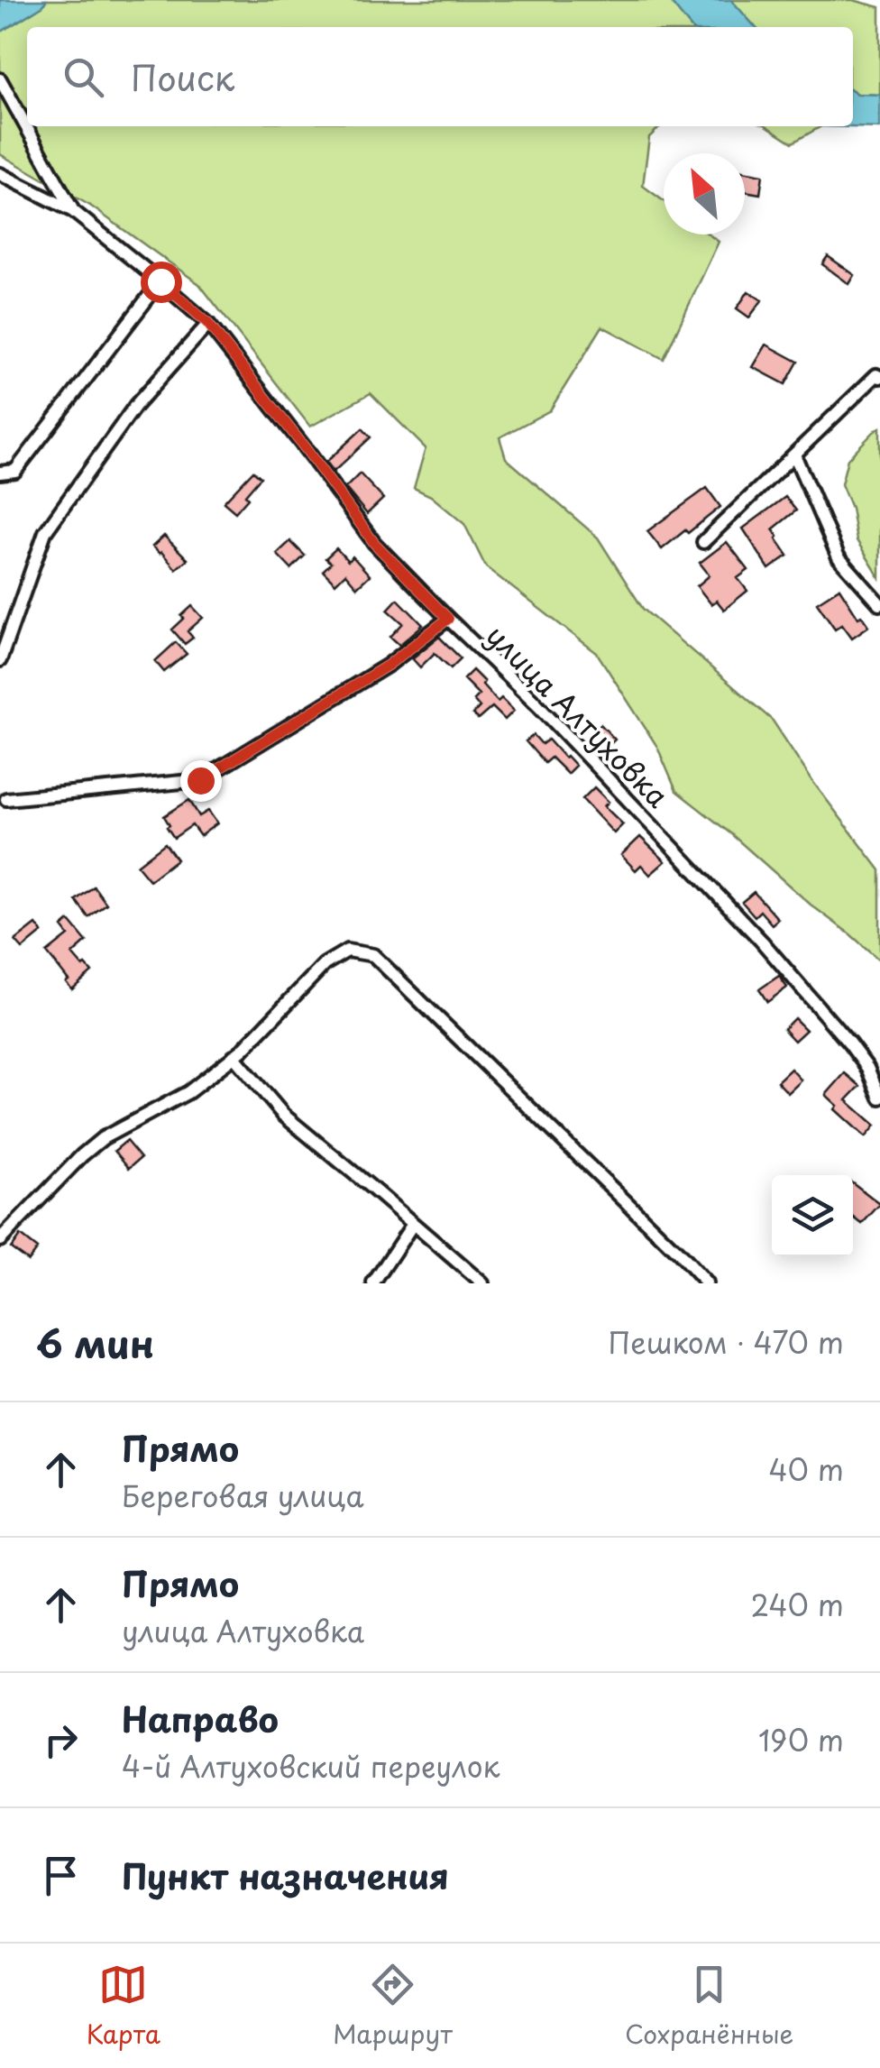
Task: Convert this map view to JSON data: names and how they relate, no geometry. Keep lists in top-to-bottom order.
{
  "streets": {
    "street": ["улица Алтуховка"]
  },
  "north": "top left",
  "page": {
    "search": "Поиск",
    "heading": ["6 мин", "Пешком · 470 m"],
    "list": [
      ["Прямо", "Береговая улица", "40 m"],
      ["Прямо", "улица Алтуховка", "240 m"],
      ["Направо", "4-й Алтуховский переулок", "190 m"],
      "Пункт назначения"
    ],
    "nav": ["Карта", "Маршрут", "Сохранённые"]
  }
}
